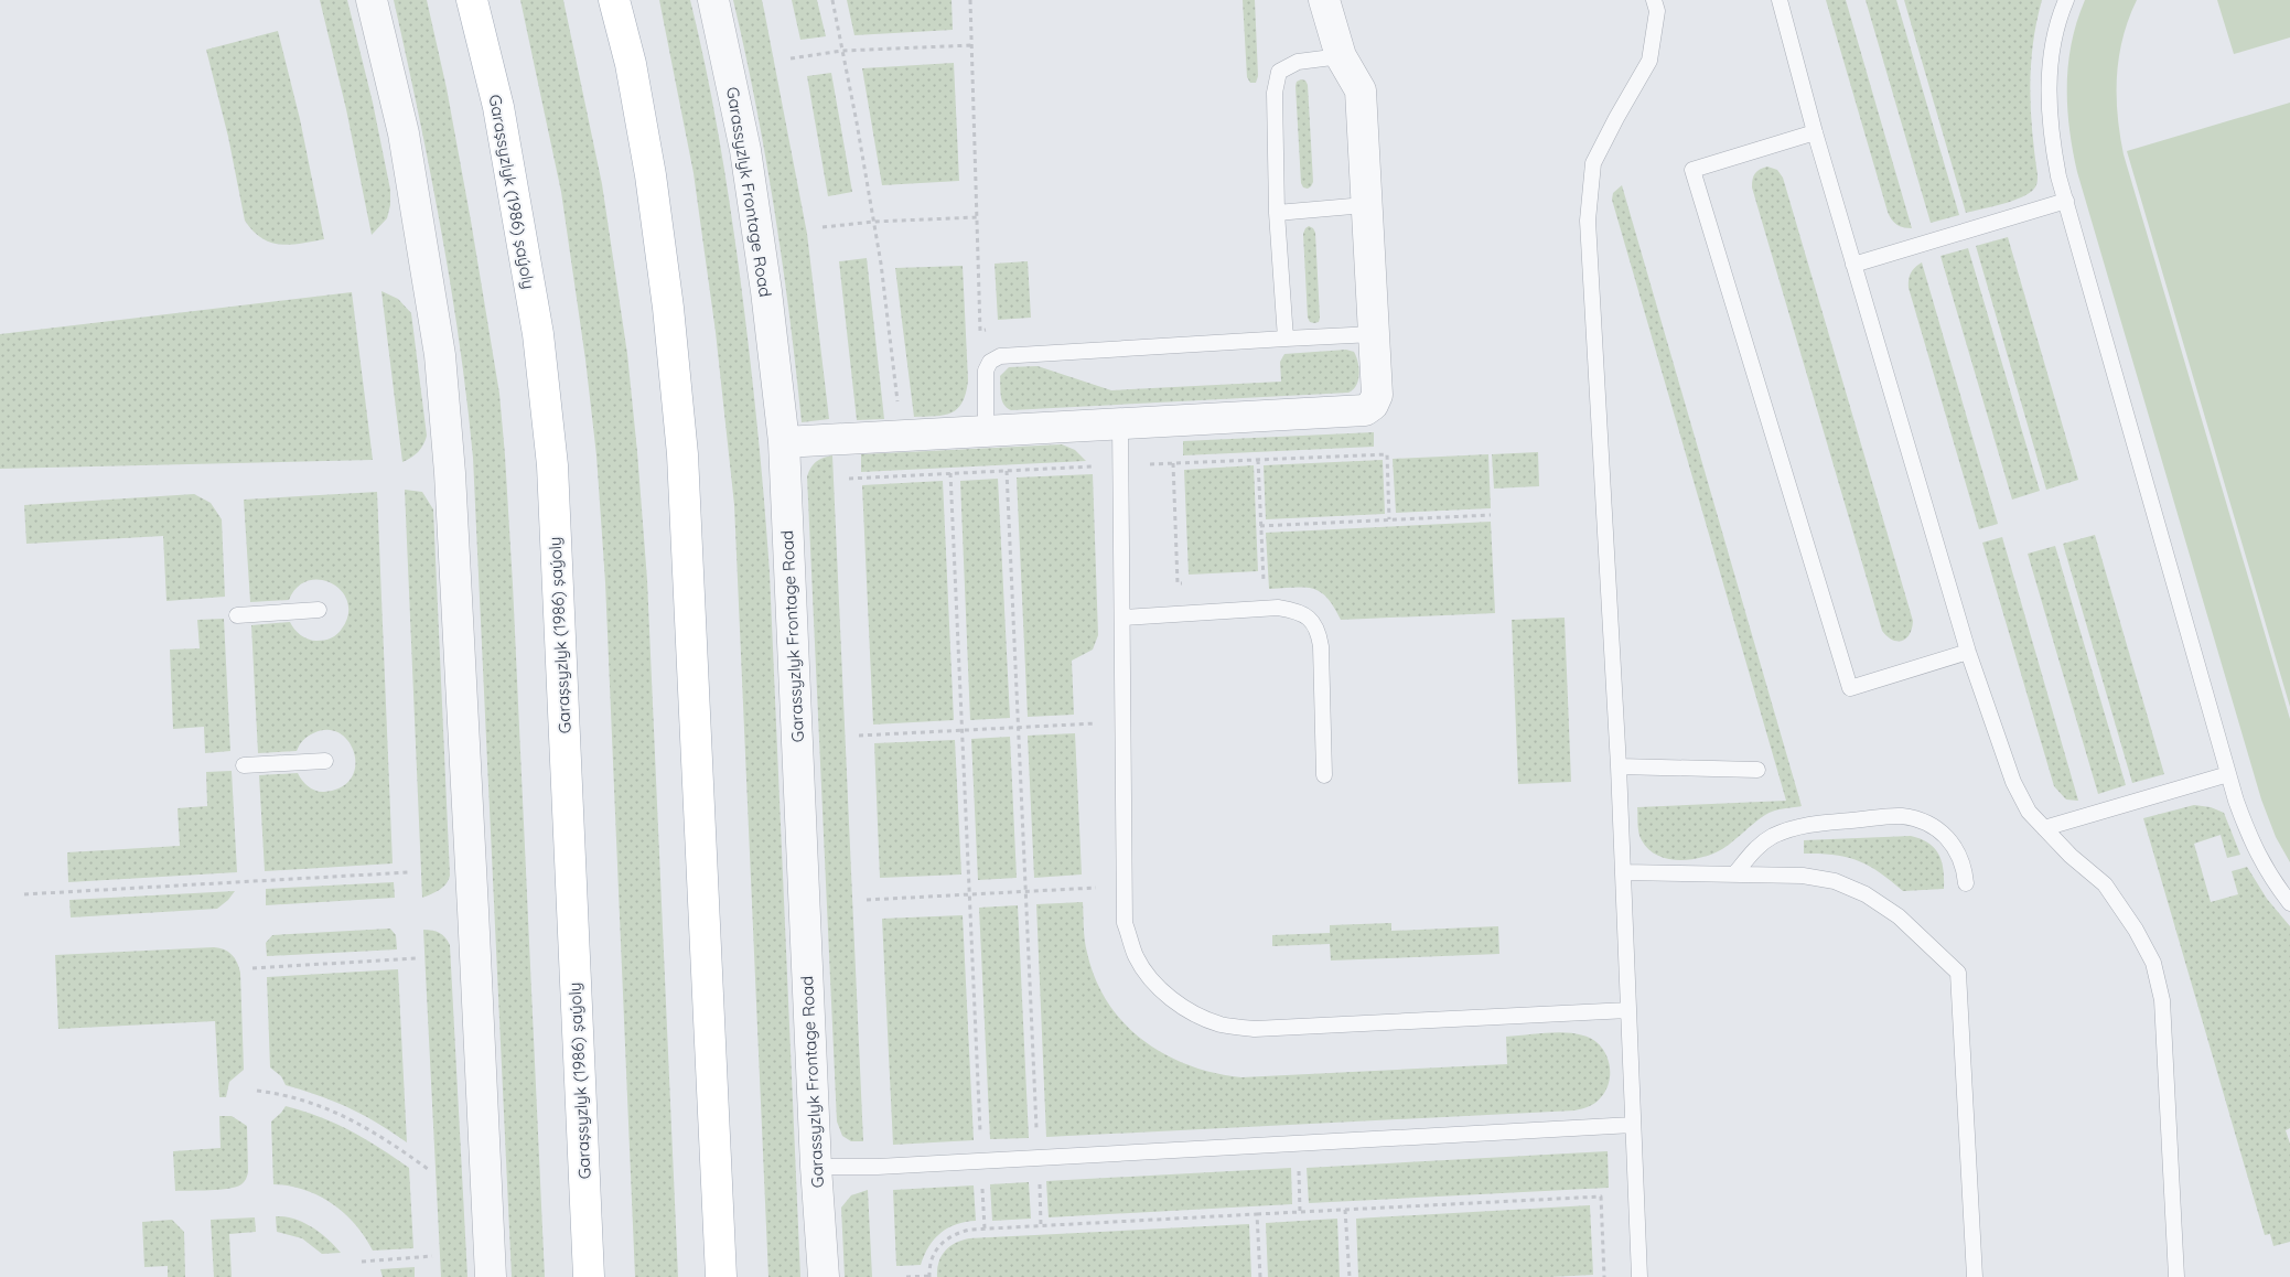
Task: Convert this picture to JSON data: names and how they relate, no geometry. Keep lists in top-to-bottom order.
{
  "streets": {
    "main road": ["Garaşsyzlyk (1986) şaýoly"],
    "street": ["Garassyzlyk Frontage Road"]
  }
}
